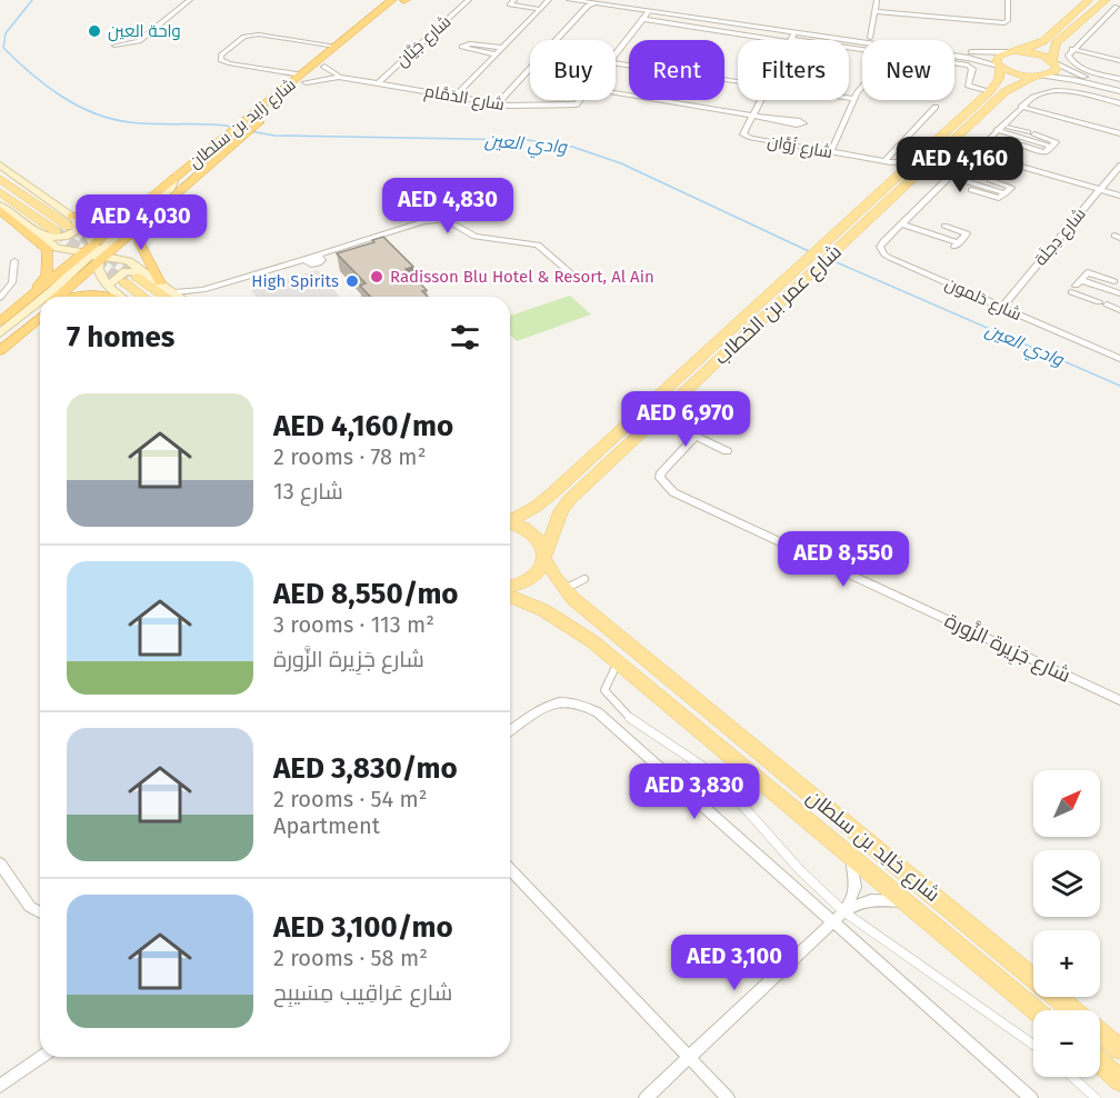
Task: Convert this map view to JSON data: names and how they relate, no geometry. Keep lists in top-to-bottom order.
{
  "streets": {
    "highway": ["شارع زايد بن سلطان"],
    "main road": ["شارع عمر بن الخطاب", "شارع خالِد بن سلطان"],
    "street": [
      "شارع جَيَّان",
      "شارع الدَمَّام",
      "شارع زُوَّان",
      "شارع دِجلَة",
      "شارع دَلمون",
      "شارع جَزِيرة الزَّورة"
    ]
  },
  "crossings": [
    ["شارع جَيَّان", "شارع الدَمَّام"],
    ["شارع الدَمَّام", "شارع زايد بن سلطان"],
    ["شارع زُوَّان", "شارع عمر بن الخطاب"],
    ["شارع دِجلَة", "شارع دَلمون"],
    ["شارع عمر بن الخطاب", "شارع خالِد بن سلطان"]
  ],
  "water": ["وادي العين"],
  "places": ["واحة العين", "Radisson Blu Hotel & Resort, Al Ain", "High Spirits"],
  "north": "top right",
  "page": {
    "chip": [
      "Buy",
      "Rent",
      "Filters",
      "New"
    ],
    "price": [
      "AED 4,160",
      "AED 4,830",
      "AED 4,030",
      "AED 6,970",
      "AED 8,550",
      "AED 3,830",
      "AED 3,100"
    ],
    "heading": "7 homes",
    "list": [
      {
        "name": "AED 4,160/mo",
        "note": "2 rooms · 78 m² · شارع 13"
      },
      {
        "name": "AED 8,550/mo",
        "note": "3 rooms · 113 m² · شارع جَزِيرة الزَّورة"
      },
      {
        "name": "AED 3,830/mo",
        "note": "2 rooms · 54 m² · Apartment"
      },
      {
        "name": "AED 3,100/mo",
        "note": "2 rooms · 58 m² · شارع عَراقِيب مِسَيبِح"
      }
    ],
    "map_buttons": ["+", "−"]
  }
}
